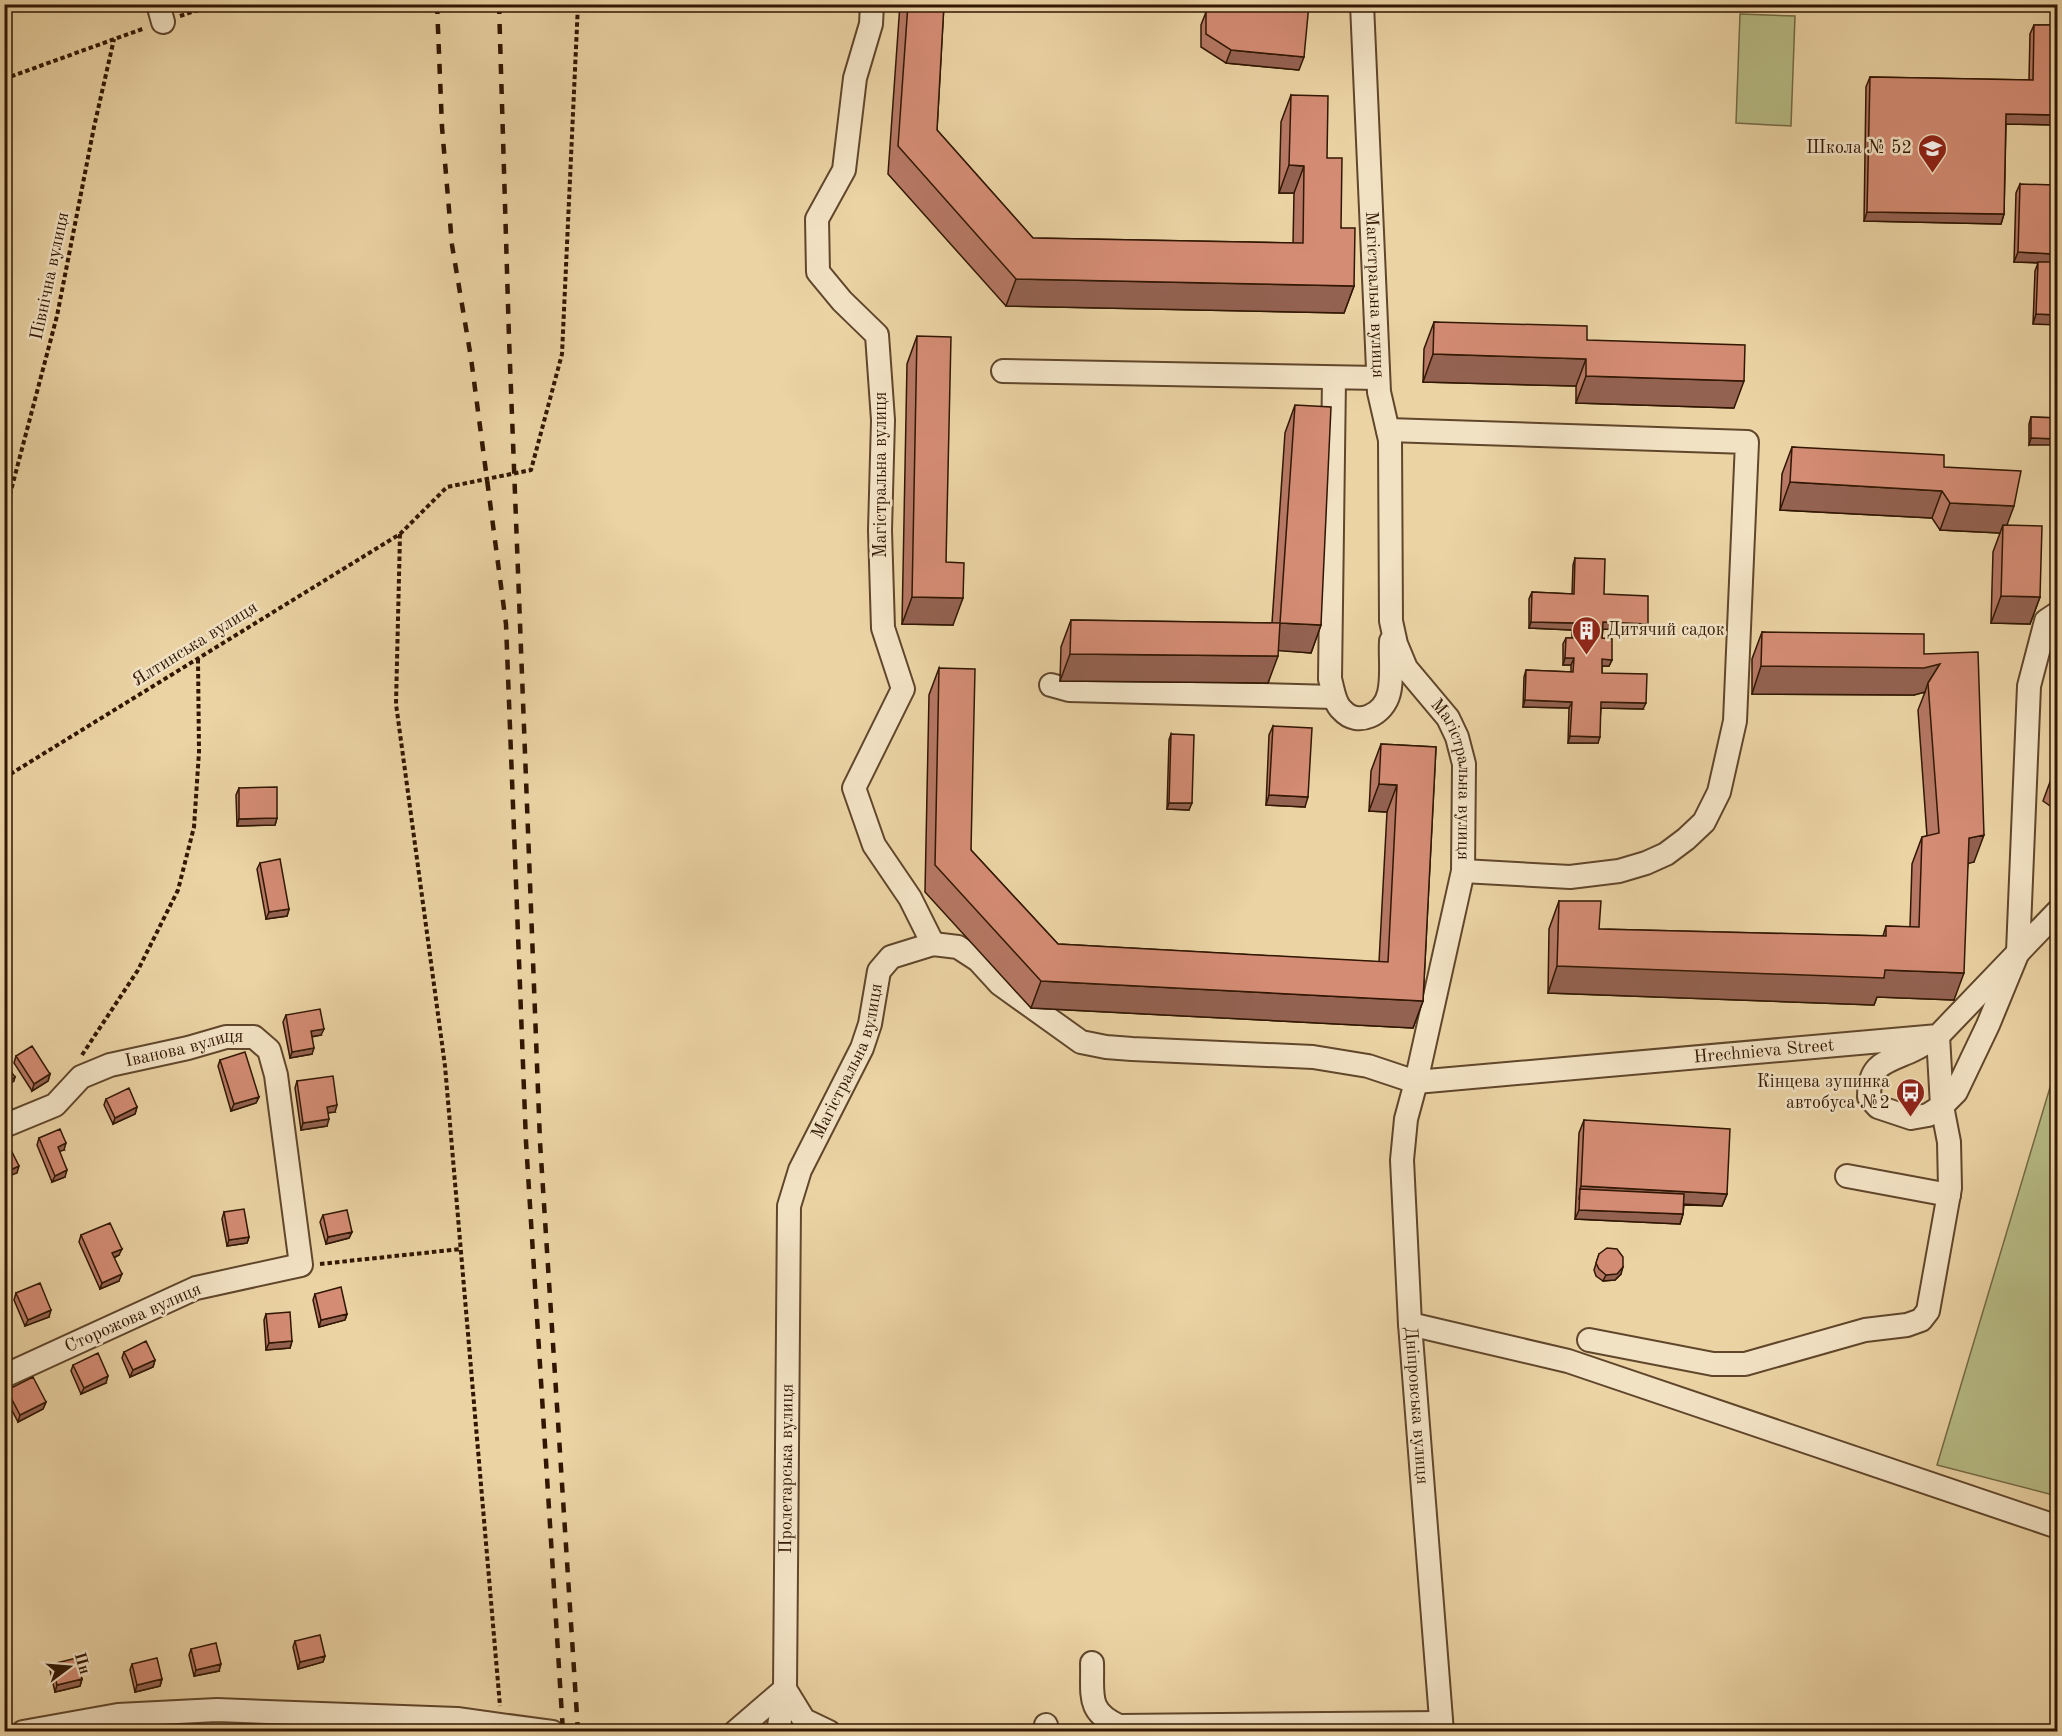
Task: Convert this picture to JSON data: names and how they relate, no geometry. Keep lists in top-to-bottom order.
{
  "streets": {
    "street": [
      "Магістральна вулиця",
      "Іванова вулиця",
      "Hrechnieva Street",
      "Сторожова вулиця",
      "Дніпровська вулиця",
      "Пролетарська вулиця"
    ],
    "path": ["Північна вулиця", "Ялтинська вулиця"]
  },
  "crossings": [
    ["Магістральна вулиця", "Hrechnieva Street"],
    ["Магістральна вулиця", "Дніпровська вулиця"],
    ["Магістральна вулиця", "Пролетарська вулиця"],
    ["Іванова вулиця", "Сторожова вулиця"],
    ["Hrechnieva Street", "Дніпровська вулиця"]
  ],
  "places": {
    "school or university": ["Школа № 52"],
    "building": ["Дитячий садок"],
    "bus stop": ["Кінцева зупинка автобуса №2"]
  },
  "north": "right"
}
